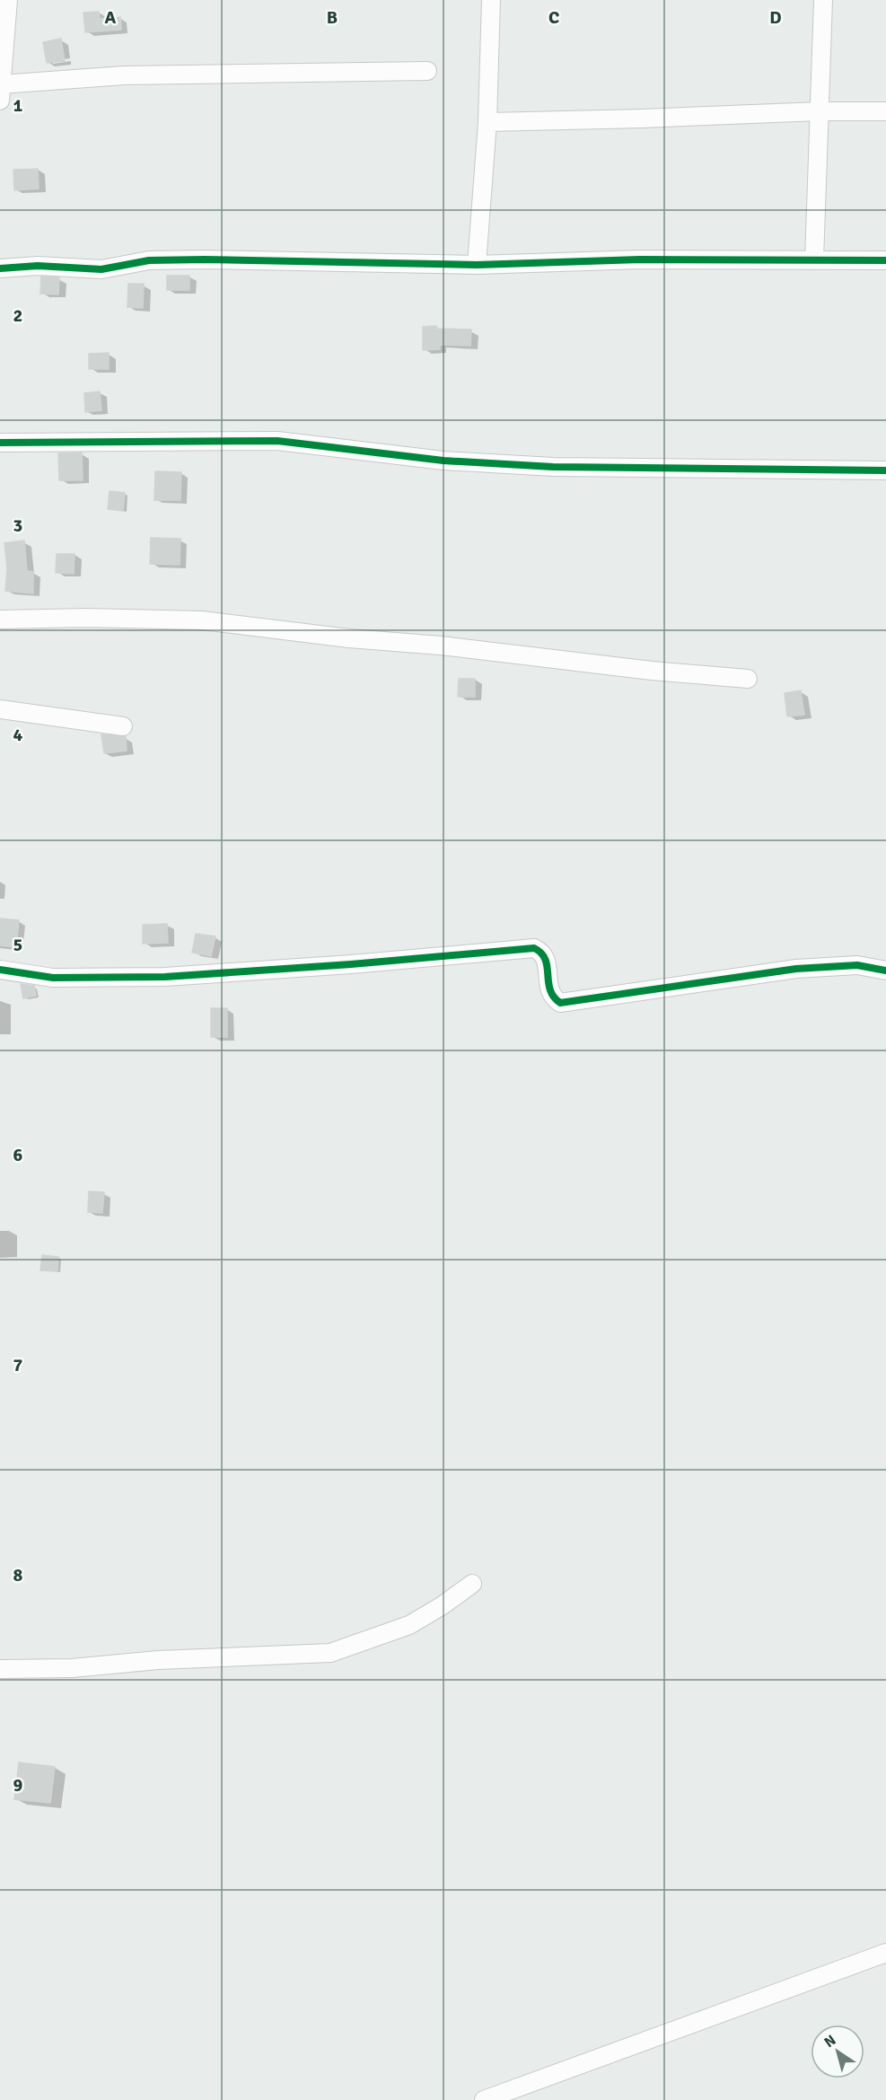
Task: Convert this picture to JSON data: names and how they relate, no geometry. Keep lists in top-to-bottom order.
{
  "north": "top left",
  "grid": {
    "columns": [
      "A",
      "B",
      "C",
      "D"
    ],
    "rows": [
      "1",
      "2",
      "3",
      "4",
      "5",
      "6",
      "7",
      "8",
      "9"
    ]
  }
}
